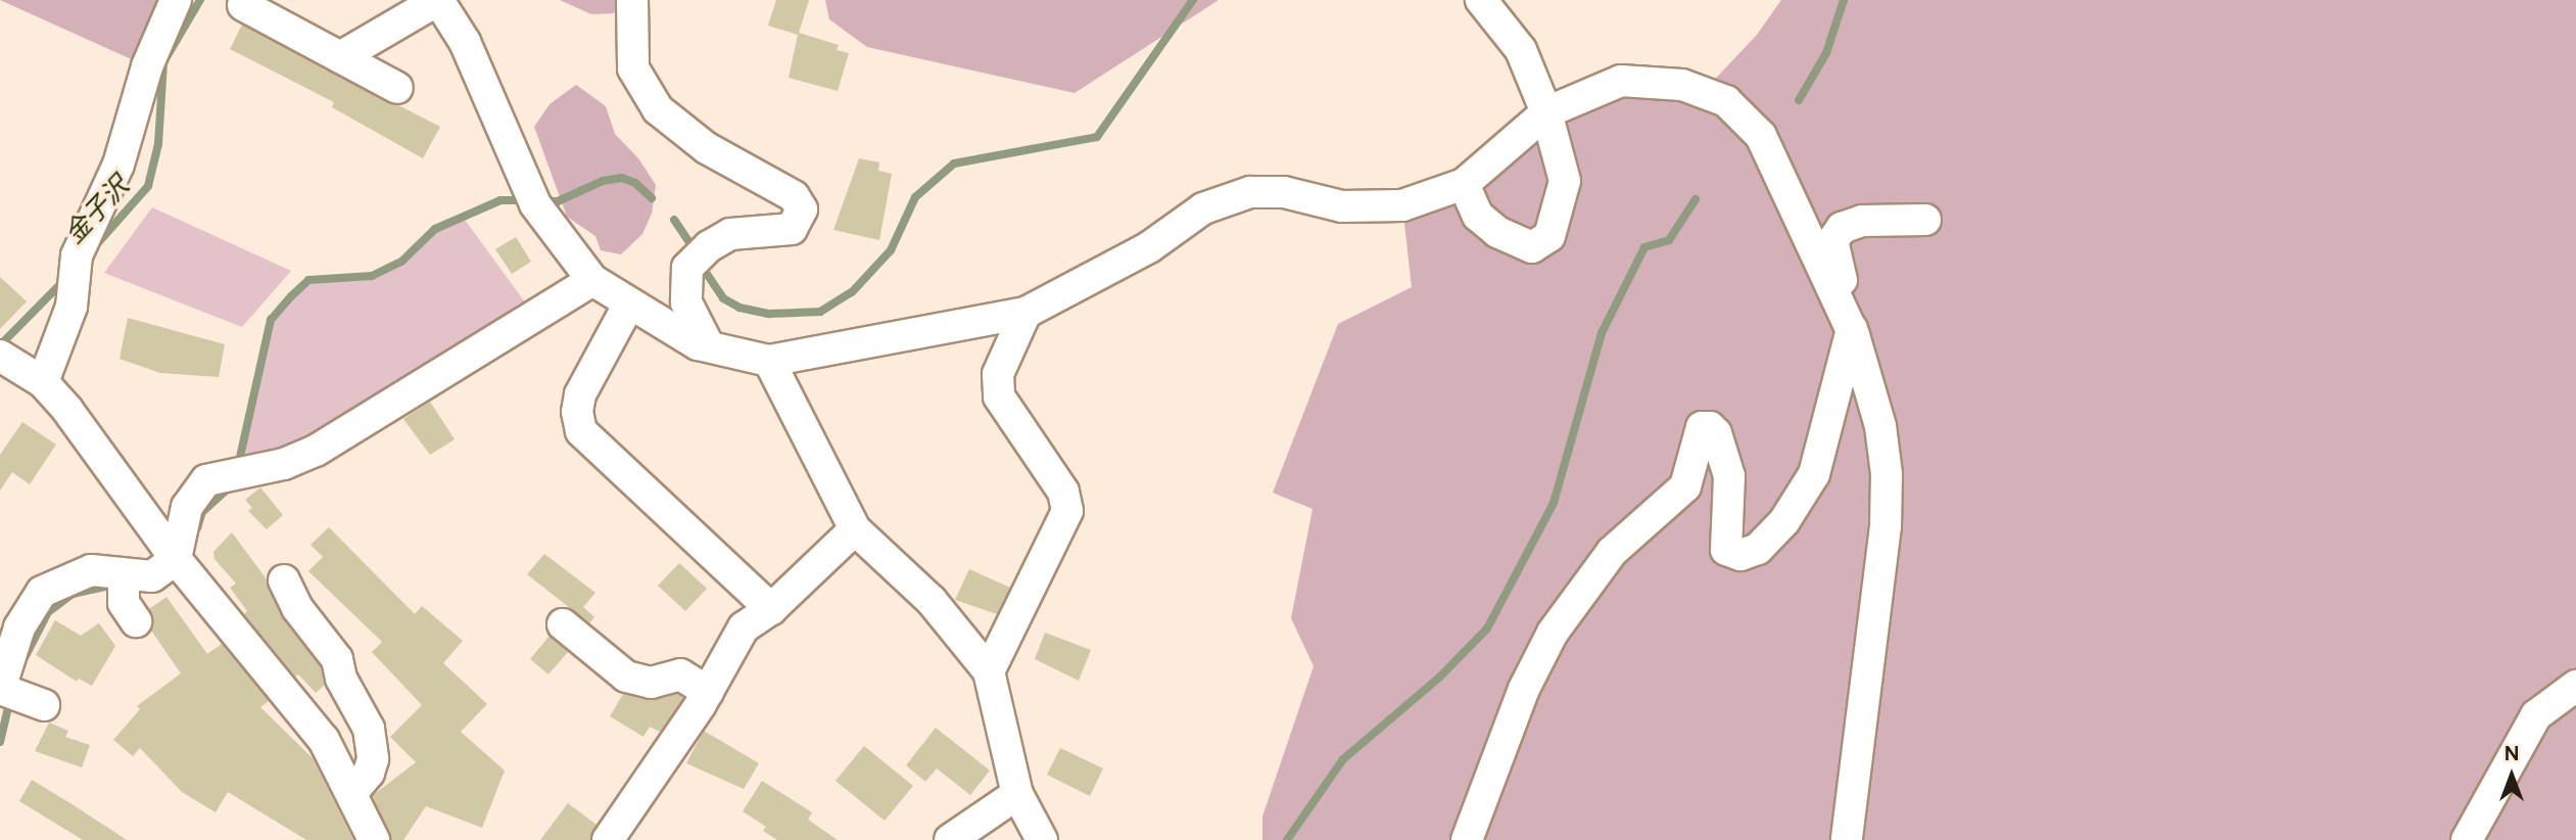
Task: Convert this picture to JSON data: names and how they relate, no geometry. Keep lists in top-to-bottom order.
{
  "water": ["金子沢"],
  "north": "top"
}
